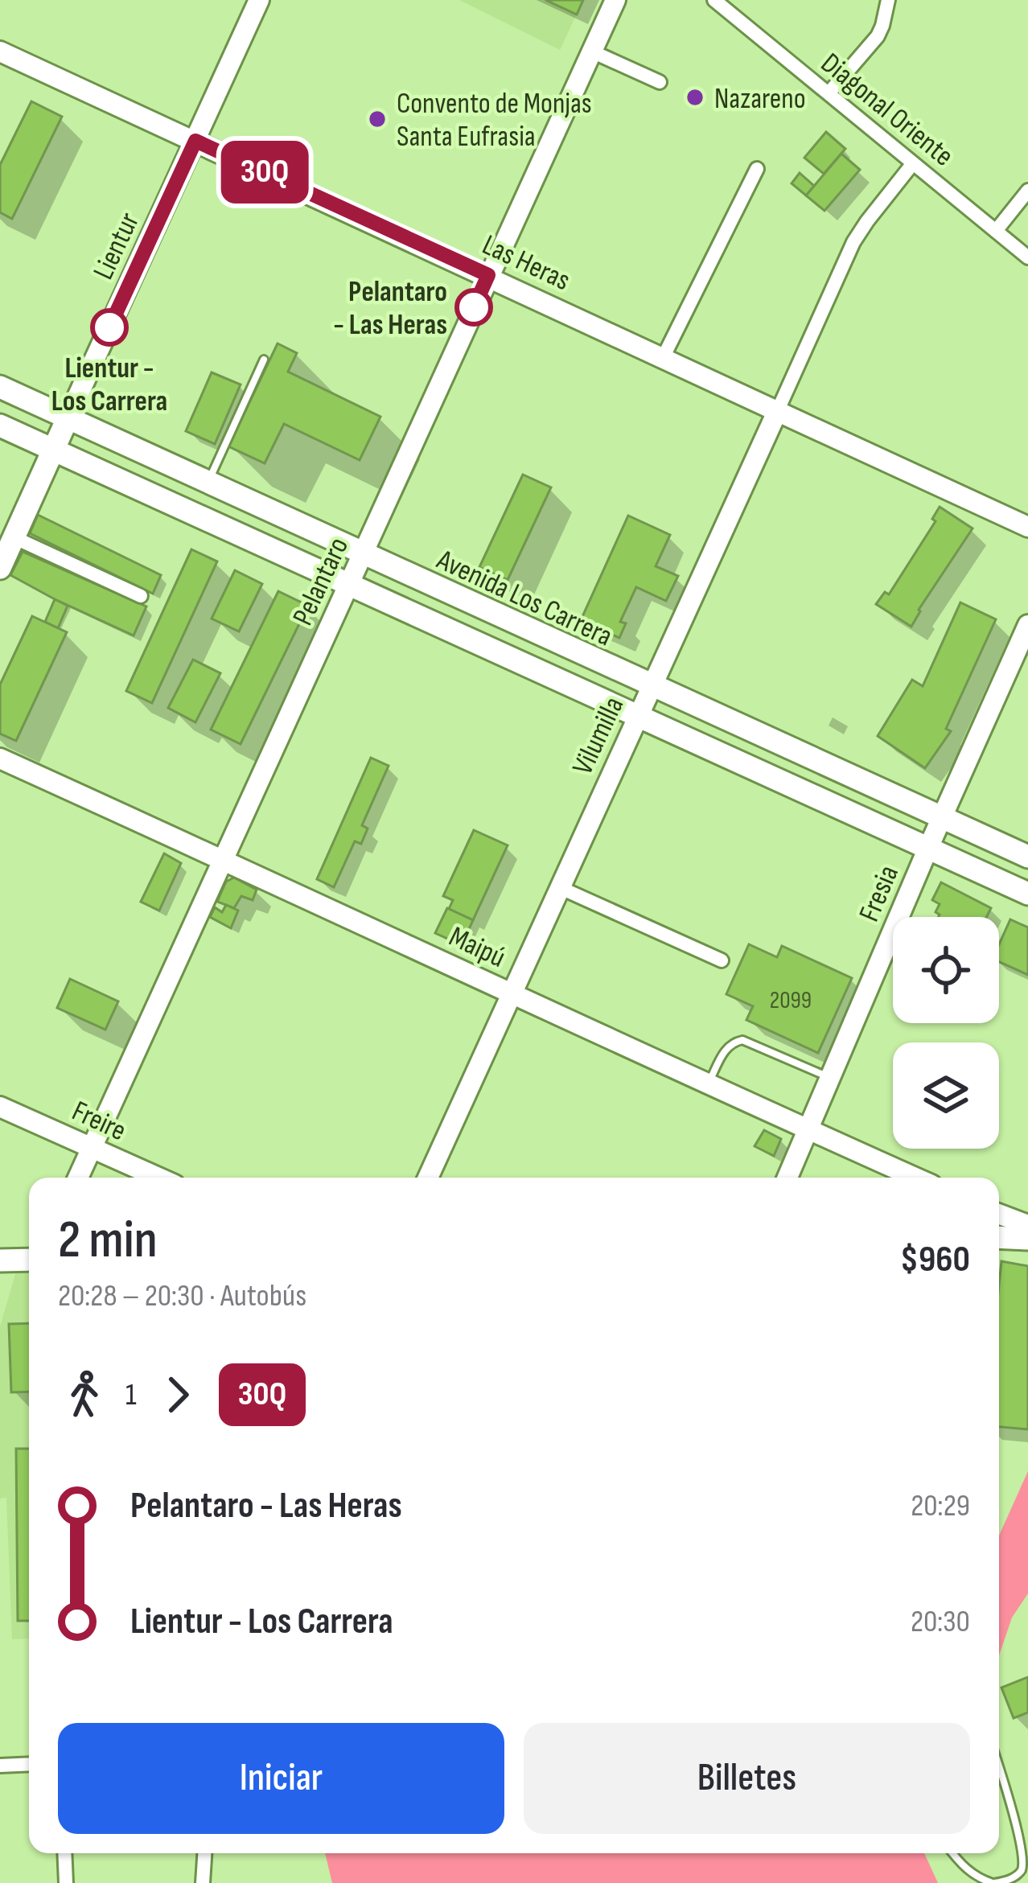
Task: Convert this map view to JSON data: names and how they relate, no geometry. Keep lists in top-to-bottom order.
{
  "streets": {
    "main road": ["Lientur", "Avenida Los Carrera"],
    "street": [
      "Diagonal Oriente",
      "Las Heras",
      "Pelantaro",
      "Vilumilla",
      "Fresia",
      "Maipú",
      "Freire"
    ]
  },
  "crossings": [
    ["Diagonal Oriente", "Vilumilla"],
    ["Lientur", "Las Heras"],
    ["Lientur", "Avenida Los Carrera"],
    ["Las Heras", "Pelantaro"],
    ["Las Heras", "Vilumilla"],
    ["Pelantaro", "Avenida Los Carrera"],
    ["Pelantaro", "Maipú"],
    ["Pelantaro", "Freire"],
    ["Avenida Los Carrera", "Vilumilla"],
    ["Avenida Los Carrera", "Fresia"],
    ["Vilumilla", "Maipú"],
    ["Fresia", "Maipú"]
  ],
  "places": [
    "Nazareno",
    "Convento de Monjas Santa Eufrasia",
    "Pelantaro - Las Heras",
    "Lientur - Los Carrera"
  ],
  "lines": ["bus line 30Q"],
  "house_numbers": ["2099"],
  "page": {
    "on_map": "30Q",
    "heading": ["2 min", "20:28 – 20:30 · Autobús", "$960"],
    "legs": ["1", "30Q"],
    "list": [
      {
        "name": "Pelantaro - Las Heras",
        "value": "20:29"
      },
      {
        "name": "Lientur - Los Carrera",
        "value": "20:30"
      }
    ],
    "buttons": ["Iniciar", "Billetes"]
  }
}
